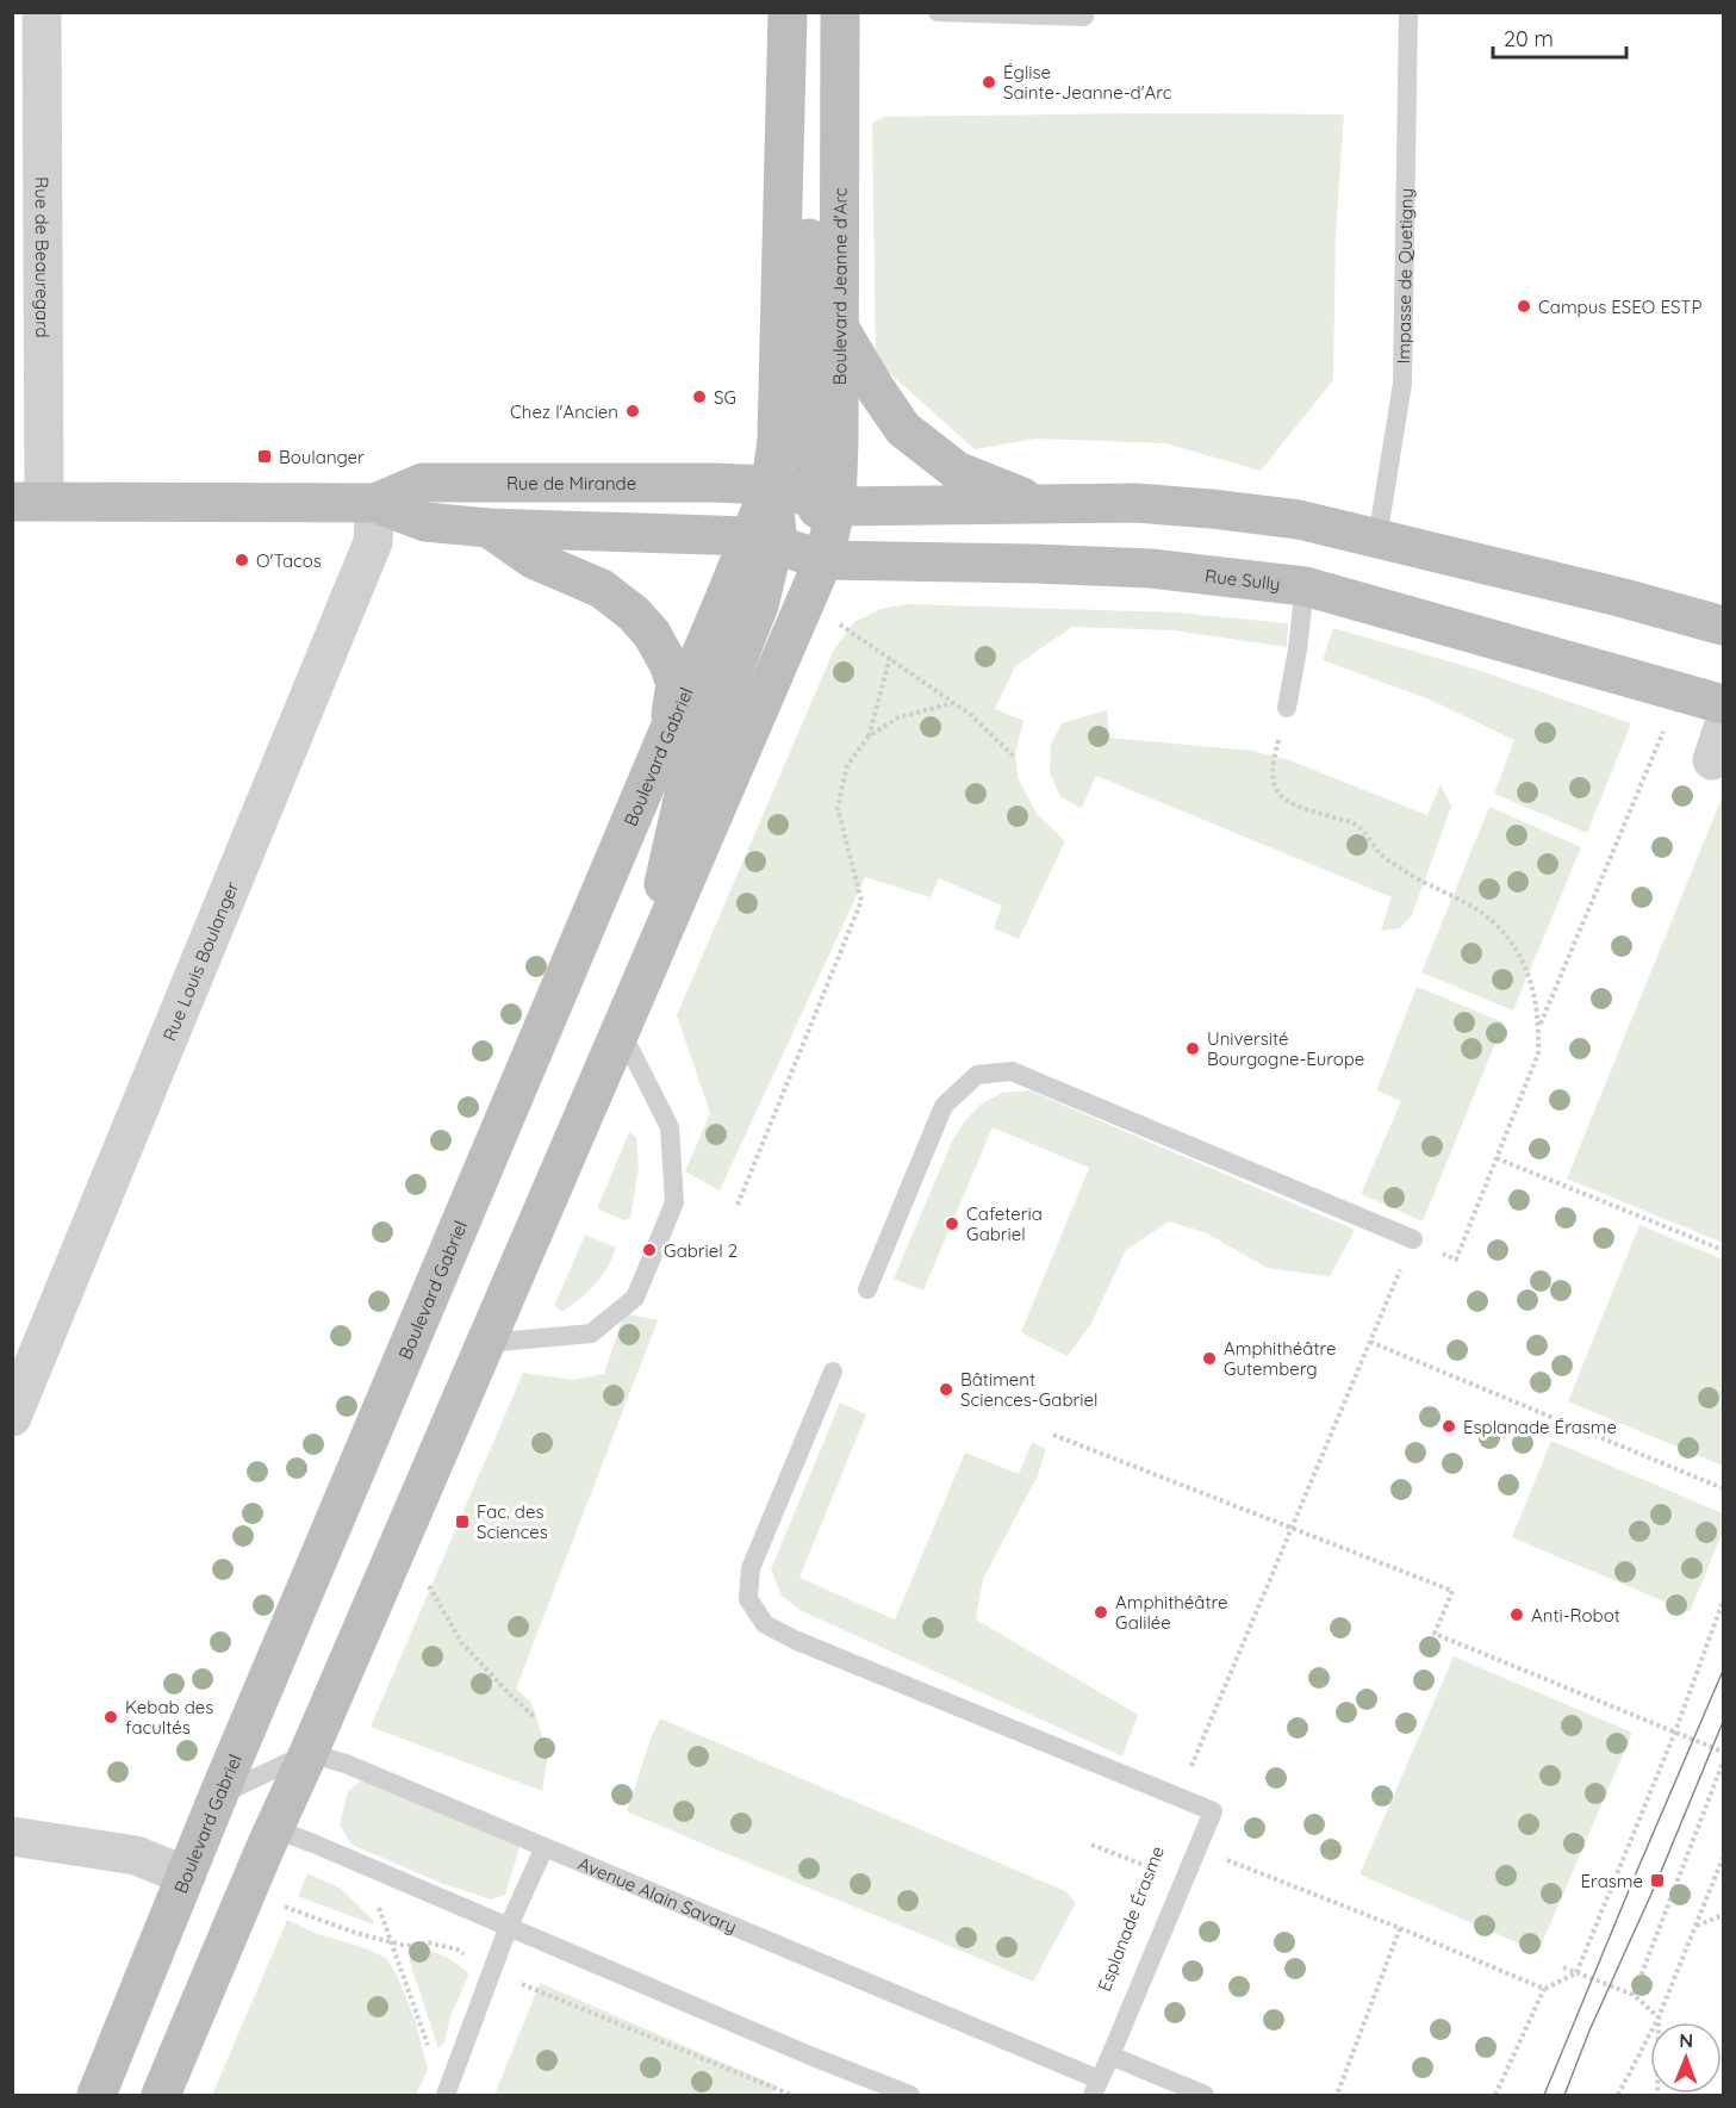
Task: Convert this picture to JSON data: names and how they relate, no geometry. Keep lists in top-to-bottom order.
{
  "streets": {
    "main road": [
      "Boulevard Jeanne d'Arc",
      "Rue de Mirande",
      "Rue Sully",
      "Boulevard Gabriel"
    ],
    "street": ["Rue de Beauregard", "Rue Louis Boulanger"],
    "lane": ["Impasse de Quetigny", "Avenue Alain Savary"],
    "path": ["Esplanade Érasme"]
  },
  "crossings": [
    ["Rue de Beauregard", "Rue de Mirande"],
    ["Boulevard Jeanne d'Arc", "Rue Sully"],
    ["Rue de Mirande", "Rue Sully"],
    ["Rue de Mirande", "Boulevard Gabriel"],
    ["Rue de Mirande", "Rue Louis Boulanger"],
    ["Rue Sully", "Boulevard Gabriel"],
    ["Avenue Alain Savary", "Esplanade Érasme"]
  ],
  "places": {
    "other": [
      "Église Sainte-Jeanne-d'Arc",
      "Campus ESEO ESTP",
      "SG",
      "Chez l'Ancien",
      "O'Tacos",
      "Université Bourgogne-Europe",
      "Cafeteria Gabriel",
      "Gabriel 2",
      "Amphithéâtre Gutemberg",
      "Bâtiment Sciences-Gabriel",
      "Esplanade Érasme",
      "Amphithéâtre Galilée",
      "Anti-Robot",
      "Kebab des facultés"
    ],
    "transit": ["Boulanger", "Fac. des Sciences", "Erasme"]
  },
  "scale_bar": "20 m",
  "north": "top"
}
